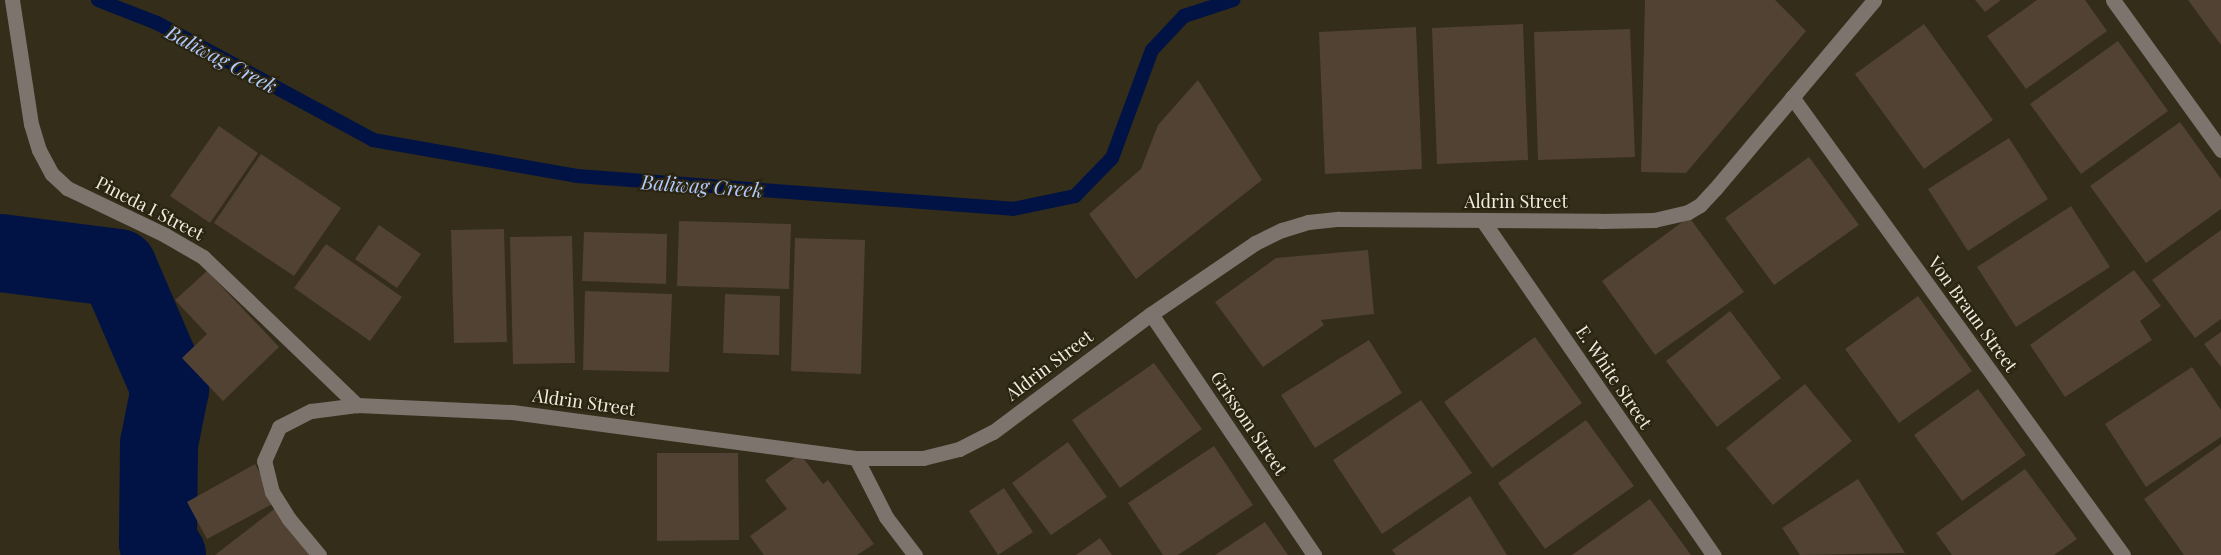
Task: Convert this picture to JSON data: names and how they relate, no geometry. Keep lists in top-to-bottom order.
{
  "streets": {
    "street": [
      "Aldrin Street",
      "Pineda I Street",
      "Von Braun Street",
      "E. White Street",
      "Grissom Street"
    ]
  },
  "crossings": [
    ["Aldrin Street", "Pineda I Street"],
    ["Aldrin Street", "Von Braun Street"],
    ["Aldrin Street", "E. White Street"],
    ["Aldrin Street", "Grissom Street"]
  ],
  "water": ["Baliwag Creek"]
}
